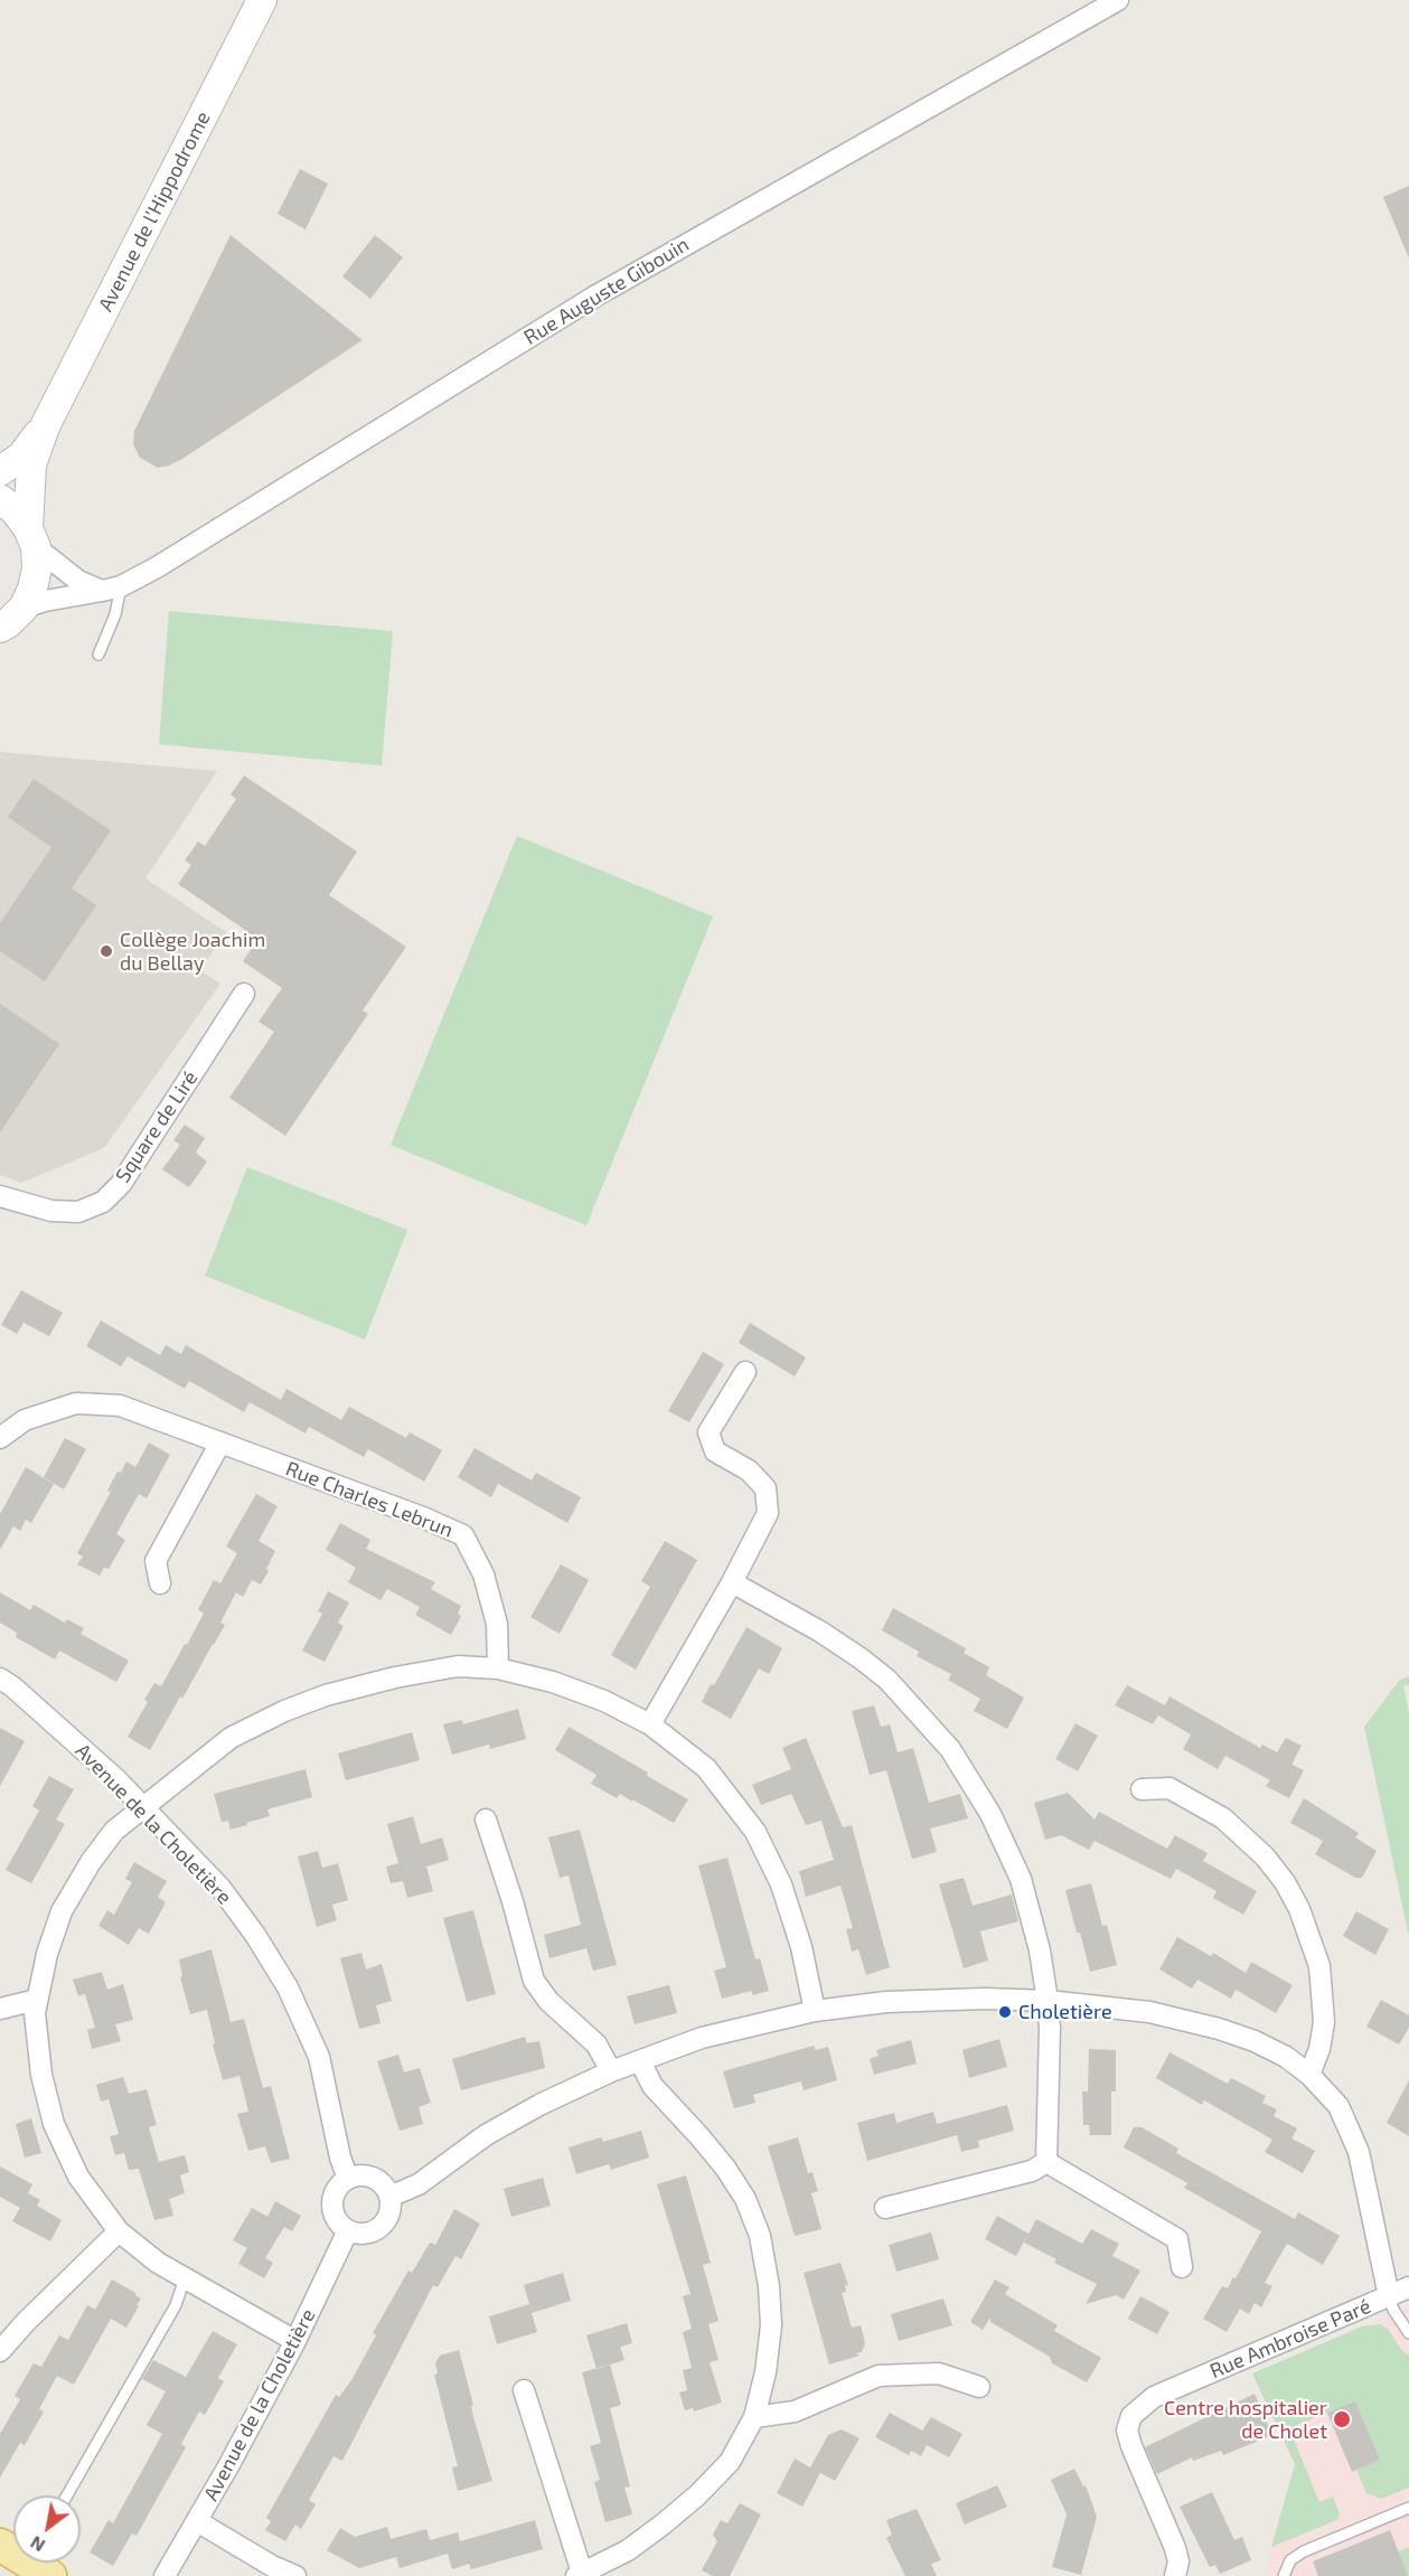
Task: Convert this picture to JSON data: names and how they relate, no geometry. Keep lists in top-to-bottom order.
{
  "streets": {
    "main road": ["Avenue de l’Hippodrome"],
    "street": [
      "Rue Auguste Gibouin",
      "Square de Liré",
      "Rue Charles Lebrun",
      "Avenue de la Choletière",
      "Rue Ambroise Paré"
    ]
  },
  "crossings": [
    ["Avenue de l’Hippodrome", "Rue Auguste Gibouin"]
  ],
  "places": ["Collège Joachim du Bellay", "Choletière", "Centre hospitalier de Cholet"],
  "north": "bottom left"
}
